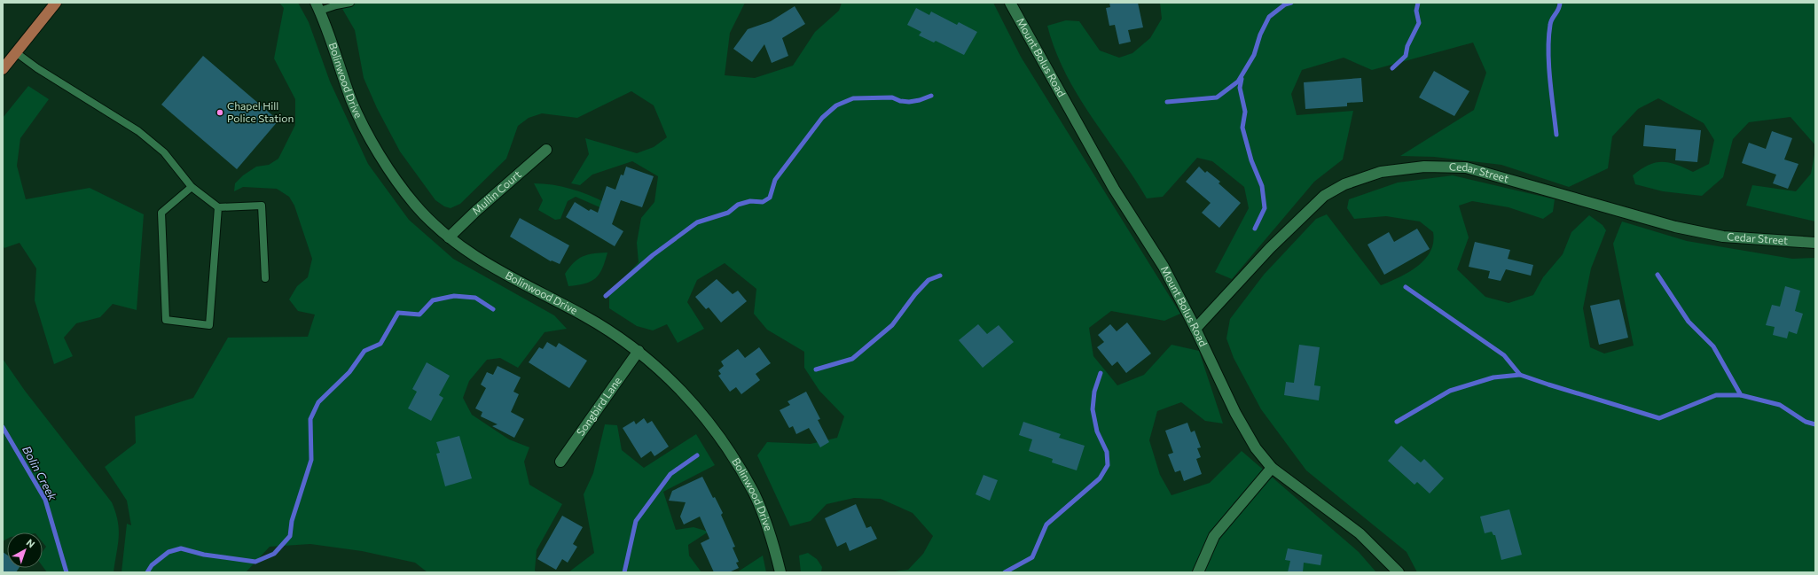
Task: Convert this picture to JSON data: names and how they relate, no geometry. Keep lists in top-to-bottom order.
{
  "streets": {
    "street": [
      "Mount Bolus Road",
      "Bolinwood Drive",
      "Cedar Street",
      "Mullin Court",
      "Songbird Lane"
    ]
  },
  "crossings": [
    ["Mount Bolus Road", "Cedar Street"],
    ["Bolinwood Drive", "Mullin Court"],
    ["Bolinwood Drive", "Songbird Lane"]
  ],
  "water": ["Bolin Creek"],
  "places": ["Chapel Hill Police Station"],
  "north": "top right"
}
